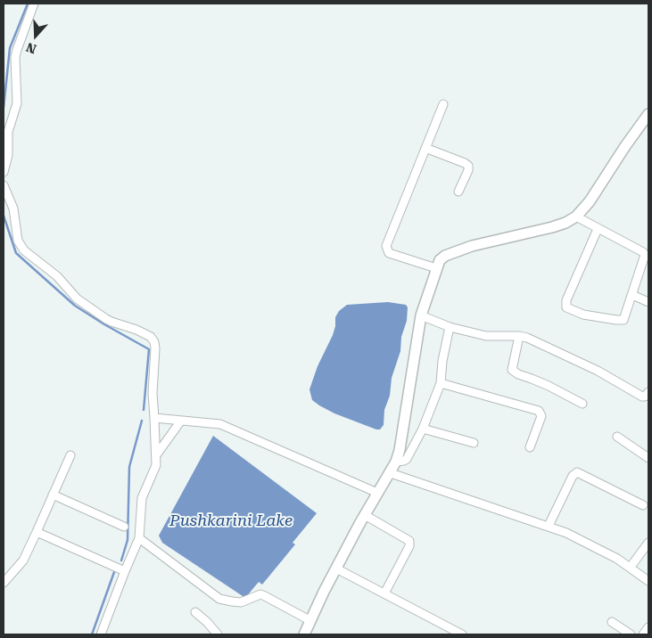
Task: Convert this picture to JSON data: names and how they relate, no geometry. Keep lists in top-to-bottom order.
{
  "water": ["Pushkarini Lake"],
  "north": "bottom"
}
